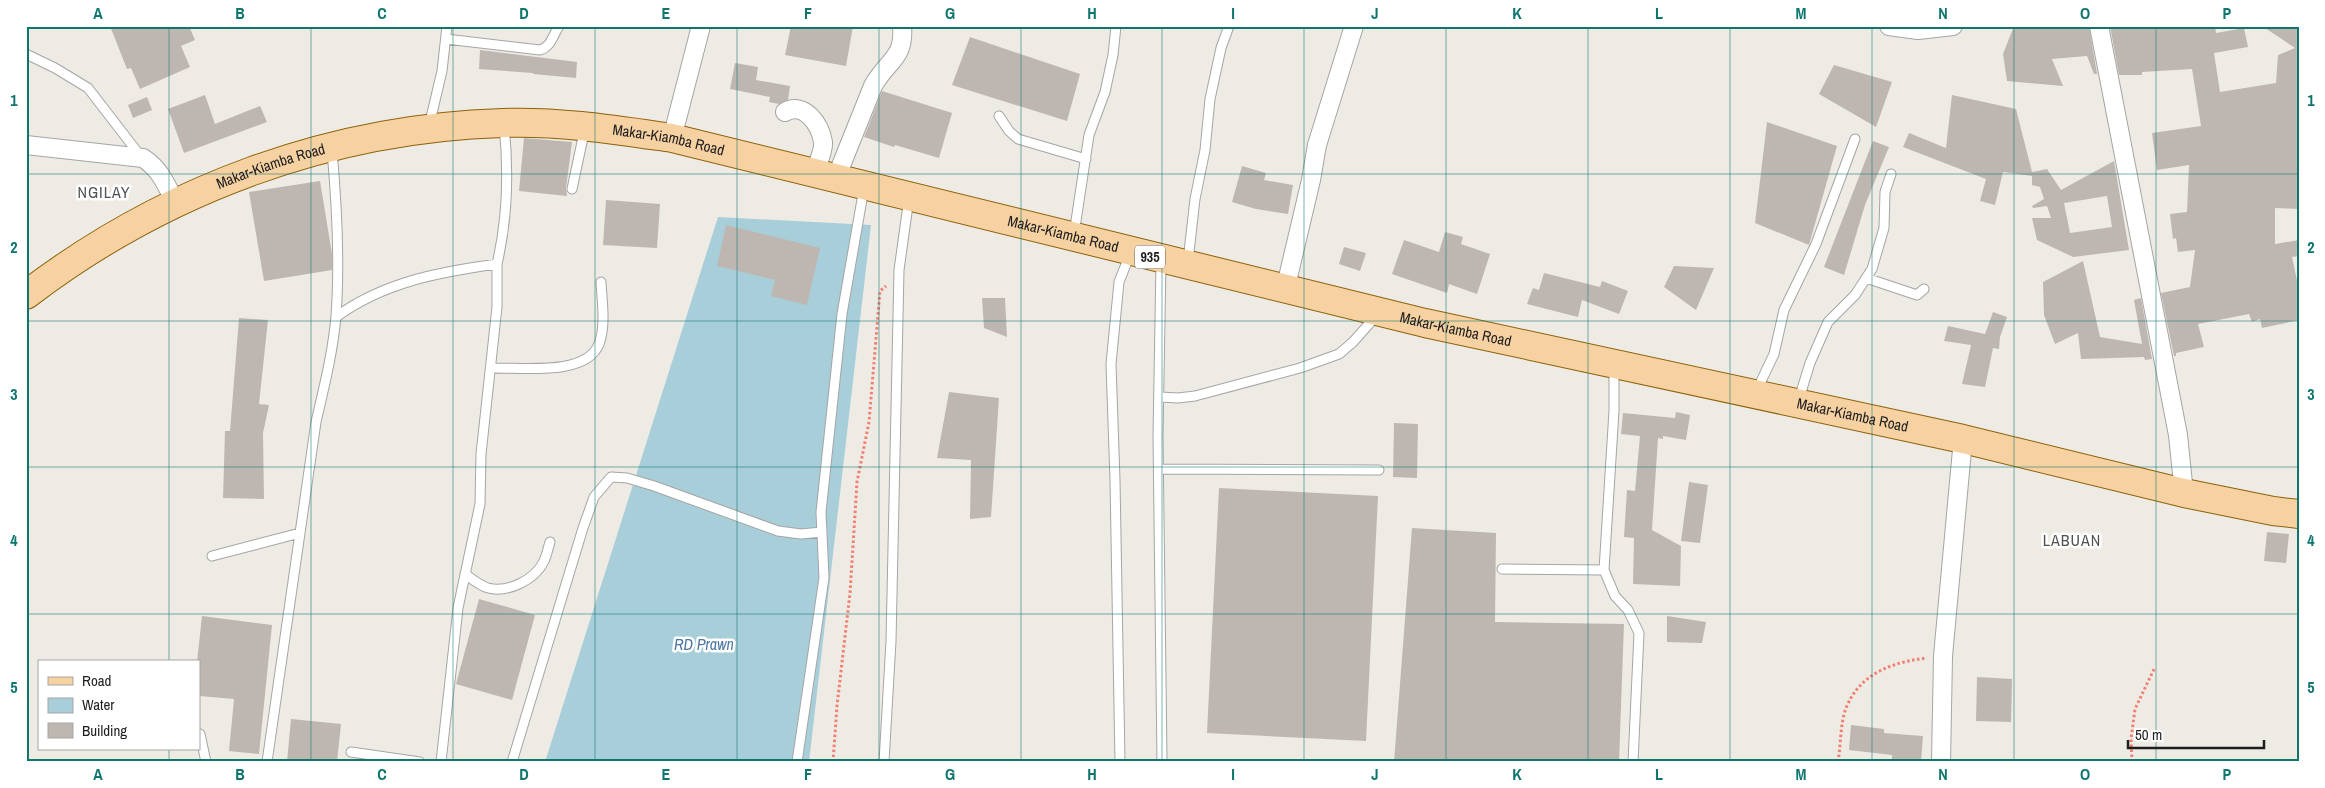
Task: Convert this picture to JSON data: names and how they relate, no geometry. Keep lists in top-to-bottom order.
{
  "streets": {
    "main road": ["Makar-Kiamba Road", "935"]
  },
  "districts": ["NGILAY", "LABUAN"],
  "water": ["RD Prawn"],
  "legend": ["Road", "Water", "Building"],
  "scale_bar": "50 m",
  "grid": {
    "columns": [
      "A",
      "B",
      "C",
      "D",
      "E",
      "F",
      "G",
      "H",
      "I",
      "J",
      "K",
      "L",
      "M",
      "N",
      "O",
      "P"
    ],
    "rows": [
      "1",
      "2",
      "3",
      "4",
      "5"
    ]
  }
}
